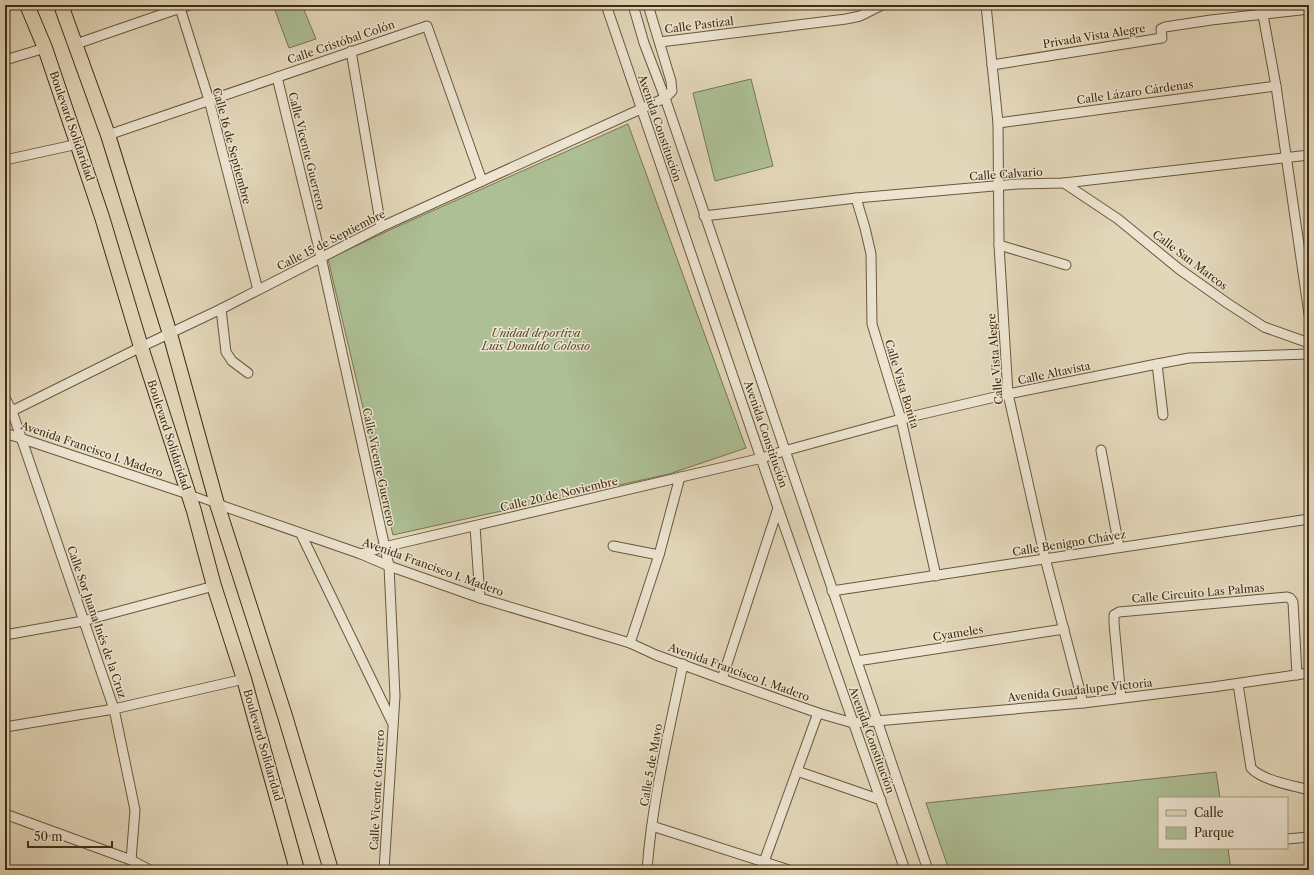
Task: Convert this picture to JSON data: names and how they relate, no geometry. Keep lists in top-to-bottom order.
{
  "streets": {
    "main road": ["Boulevard Solidaridad"],
    "street": [
      "Calle Pastizal",
      "Privada Vista Alegre",
      "Calle Cristóbal Colón",
      "Calle Lázaro Cárdenas",
      "Avenida Constitución",
      "Calle 16 de Septiembre",
      "Calle Vicente Guerrero",
      "Calle Calvario",
      "Calle 15 de Septiembre",
      "Calle San Marcos",
      "Calle Vista Alegre",
      "Calle Altavista",
      "Calle Vista Bonita",
      "Avenida Francisco I. Madero",
      "Calle 20 de Noviembre",
      "Calle Benigno Chávez",
      "Calle Circuito Las Palmas",
      "Calle Sor Juana Inés de la Cruz",
      "Cyameles",
      "Avenida Guadalupe Victoria",
      "Calle 5 de Mayo"
    ]
  },
  "crossings": [
    ["Privada Vista Alegre", "Calle Vista Alegre"],
    ["Calle Cristóbal Colón", "Calle 16 de Septiembre"],
    ["Calle Cristóbal Colón", "Calle Vicente Guerrero"],
    ["Calle Cristóbal Colón", "Calle 15 de Septiembre"],
    ["Calle Lázaro Cárdenas", "Calle Vista Alegre"],
    ["Boulevard Solidaridad", "Calle 15 de Septiembre"],
    ["Boulevard Solidaridad", "Avenida Francisco I. Madero"],
    ["Avenida Constitución", "Calle Calvario"],
    ["Avenida Constitución", "Calle 15 de Septiembre"],
    ["Avenida Constitución", "Calle Altavista"],
    ["Avenida Constitución", "Avenida Francisco I. Madero"],
    ["Avenida Constitución", "Calle 20 de Noviembre"],
    ["Avenida Constitución", "Calle Benigno Chávez"],
    ["Avenida Constitución", "Cyameles"],
    ["Avenida Constitución", "Avenida Guadalupe Victoria"],
    ["Calle 16 de Septiembre", "Calle 15 de Septiembre"],
    ["Calle Vicente Guerrero", "Calle 15 de Septiembre"],
    ["Calle Vicente Guerrero", "Avenida Francisco I. Madero"],
    ["Calle Vicente Guerrero", "Calle 20 de Noviembre"],
    ["Calle Calvario", "Calle San Marcos"],
    ["Calle Calvario", "Calle Vista Alegre"],
    ["Calle Calvario", "Calle Vista Bonita"],
    ["Calle 15 de Septiembre", "Calle Sor Juana Inés de la Cruz"],
    ["Calle Vista Alegre", "Calle Altavista"],
    ["Calle Vista Alegre", "Calle Benigno Chávez"],
    ["Calle Vista Alegre", "Cyameles"],
    ["Calle Vista Alegre", "Avenida Guadalupe Victoria"],
    ["Calle Altavista", "Calle Vista Bonita"],
    ["Calle Altavista", "Calle 20 de Noviembre"],
    ["Calle Vista Bonita", "Calle Benigno Chávez"],
    ["Avenida Francisco I. Madero", "Calle 20 de Noviembre"],
    ["Avenida Francisco I. Madero", "Calle Sor Juana Inés de la Cruz"],
    ["Avenida Francisco I. Madero", "Avenida Guadalupe Victoria"],
    ["Avenida Francisco I. Madero", "Calle 5 de Mayo"],
    ["Calle Circuito Las Palmas", "Avenida Guadalupe Victoria"]
  ],
  "parks": ["Unidad deportiva Luis Donaldo Colosio"],
  "legend": ["Calle", "Parque"],
  "scale_bar": "50 m"
}
